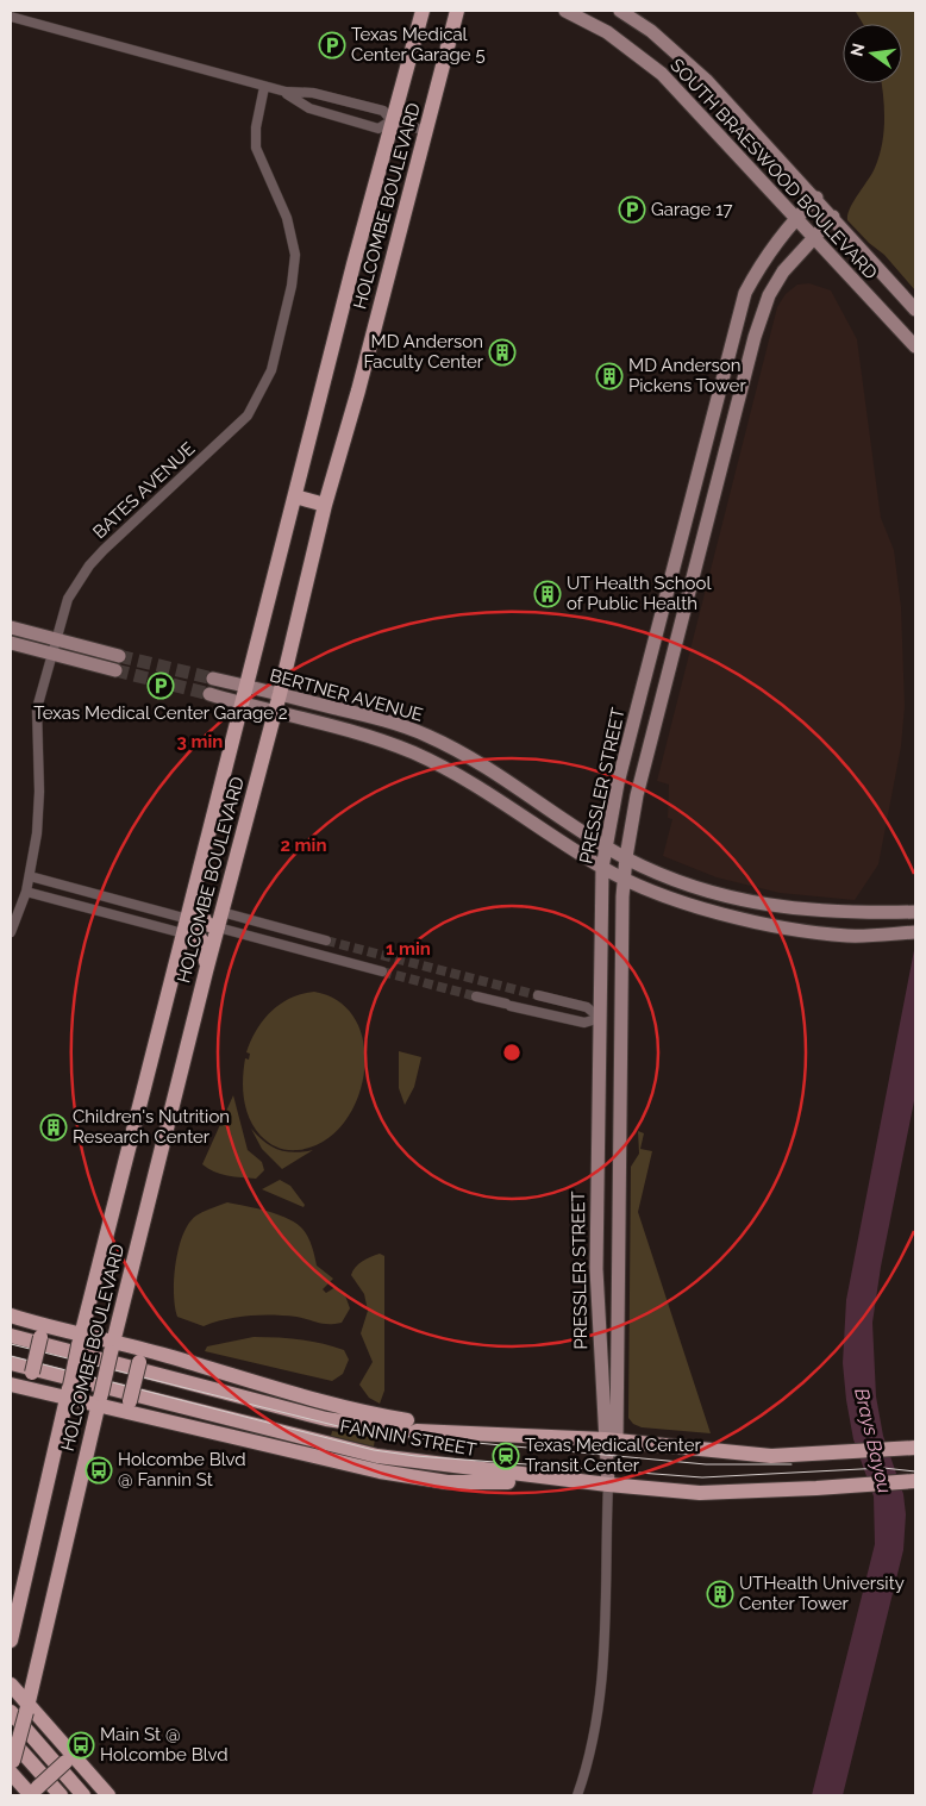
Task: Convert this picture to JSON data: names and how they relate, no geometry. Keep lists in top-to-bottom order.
{
  "streets": {
    "main road": ["HOLCOMBE BOULEVARD", "FANNIN STREET"],
    "street": [
      "SOUTH BRAESWOOD BOULEVARD",
      "BATES AVENUE",
      "BERTNER AVENUE",
      "PRESSLER STREET"
    ]
  },
  "crossings": [
    ["SOUTH BRAESWOOD BOULEVARD", "PRESSLER STREET"],
    ["HOLCOMBE BOULEVARD", "BERTNER AVENUE"],
    ["BERTNER AVENUE", "PRESSLER STREET"],
    ["PRESSLER STREET", "FANNIN STREET"]
  ],
  "water": ["Brays Bayou"],
  "places": {
    "parking": ["Texas Medical Center Garage 5", "Garage 17", "Texas Medical Center Garage 2"],
    "building": [
      "MD Anderson Faculty Center",
      "MD Anderson Pickens Tower",
      "UT Health School of Public Health",
      "Children's Nutrition Research Center",
      "UTHealth University Center Tower"
    ],
    "station": ["Texas Medical Center Transit Center"],
    "bus stop": ["Holcombe Blvd @ Fannin St", "Main St @ Holcombe Blvd"]
  },
  "north": "left",
  "rings": ["3 min", "2 min", "1 min"]
}
